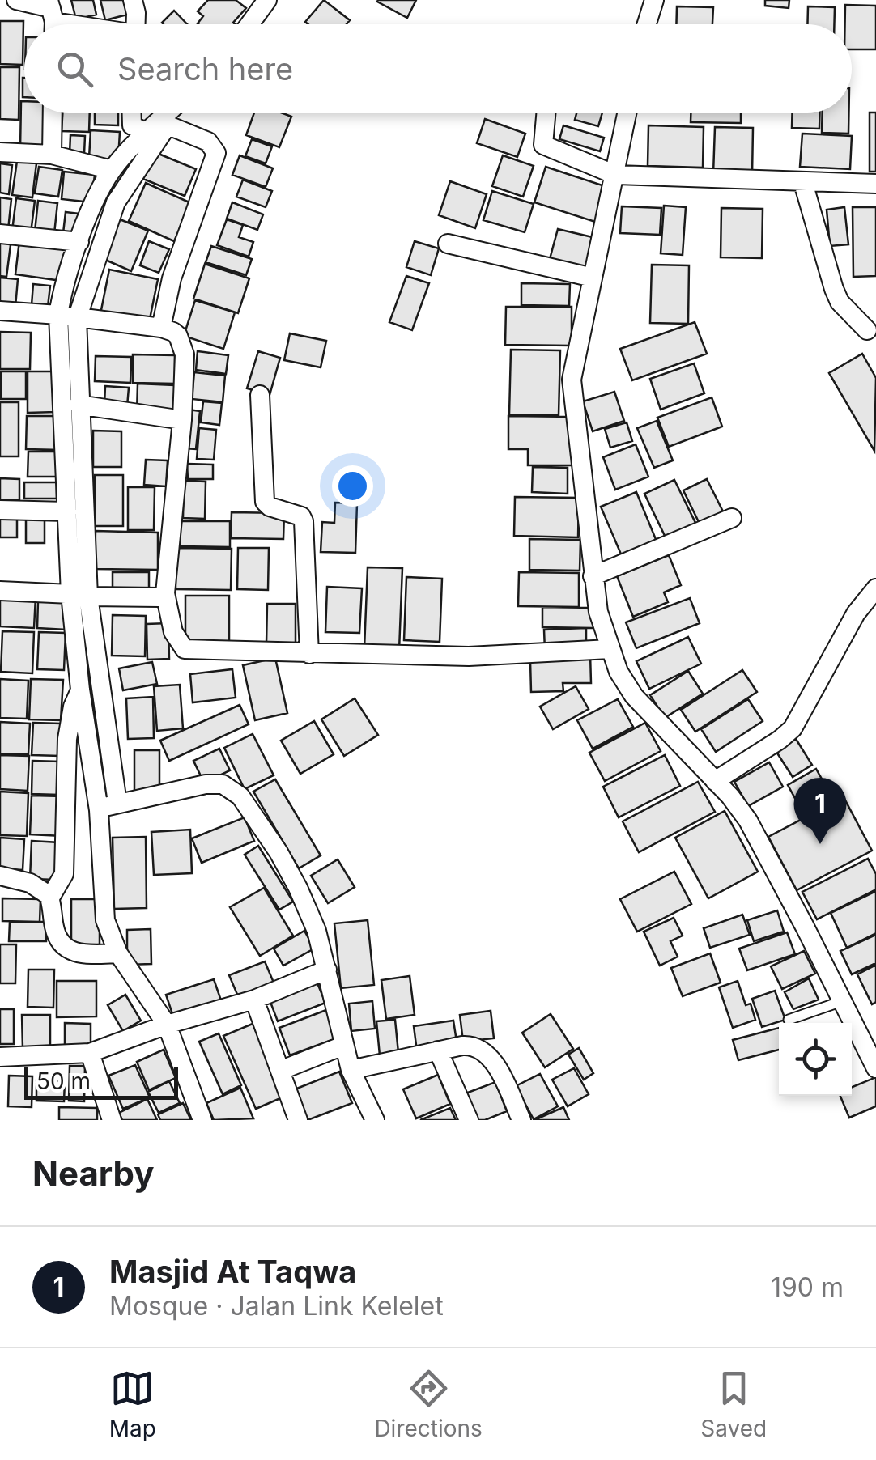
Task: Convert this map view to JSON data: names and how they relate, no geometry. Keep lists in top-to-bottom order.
{
  "scale_bar": "50 m",
  "page": {
    "search": "Search here",
    "pins": "1",
    "scale": "50 m",
    "heading": "Nearby",
    "list": [
      {
        "mark": "1",
        "name": "Masjid At Taqwa",
        "note": "Mosque · Jalan Link Kelelet",
        "value": "190 m"
      }
    ],
    "nav": ["Map", "Directions", "Saved"]
  }
}
